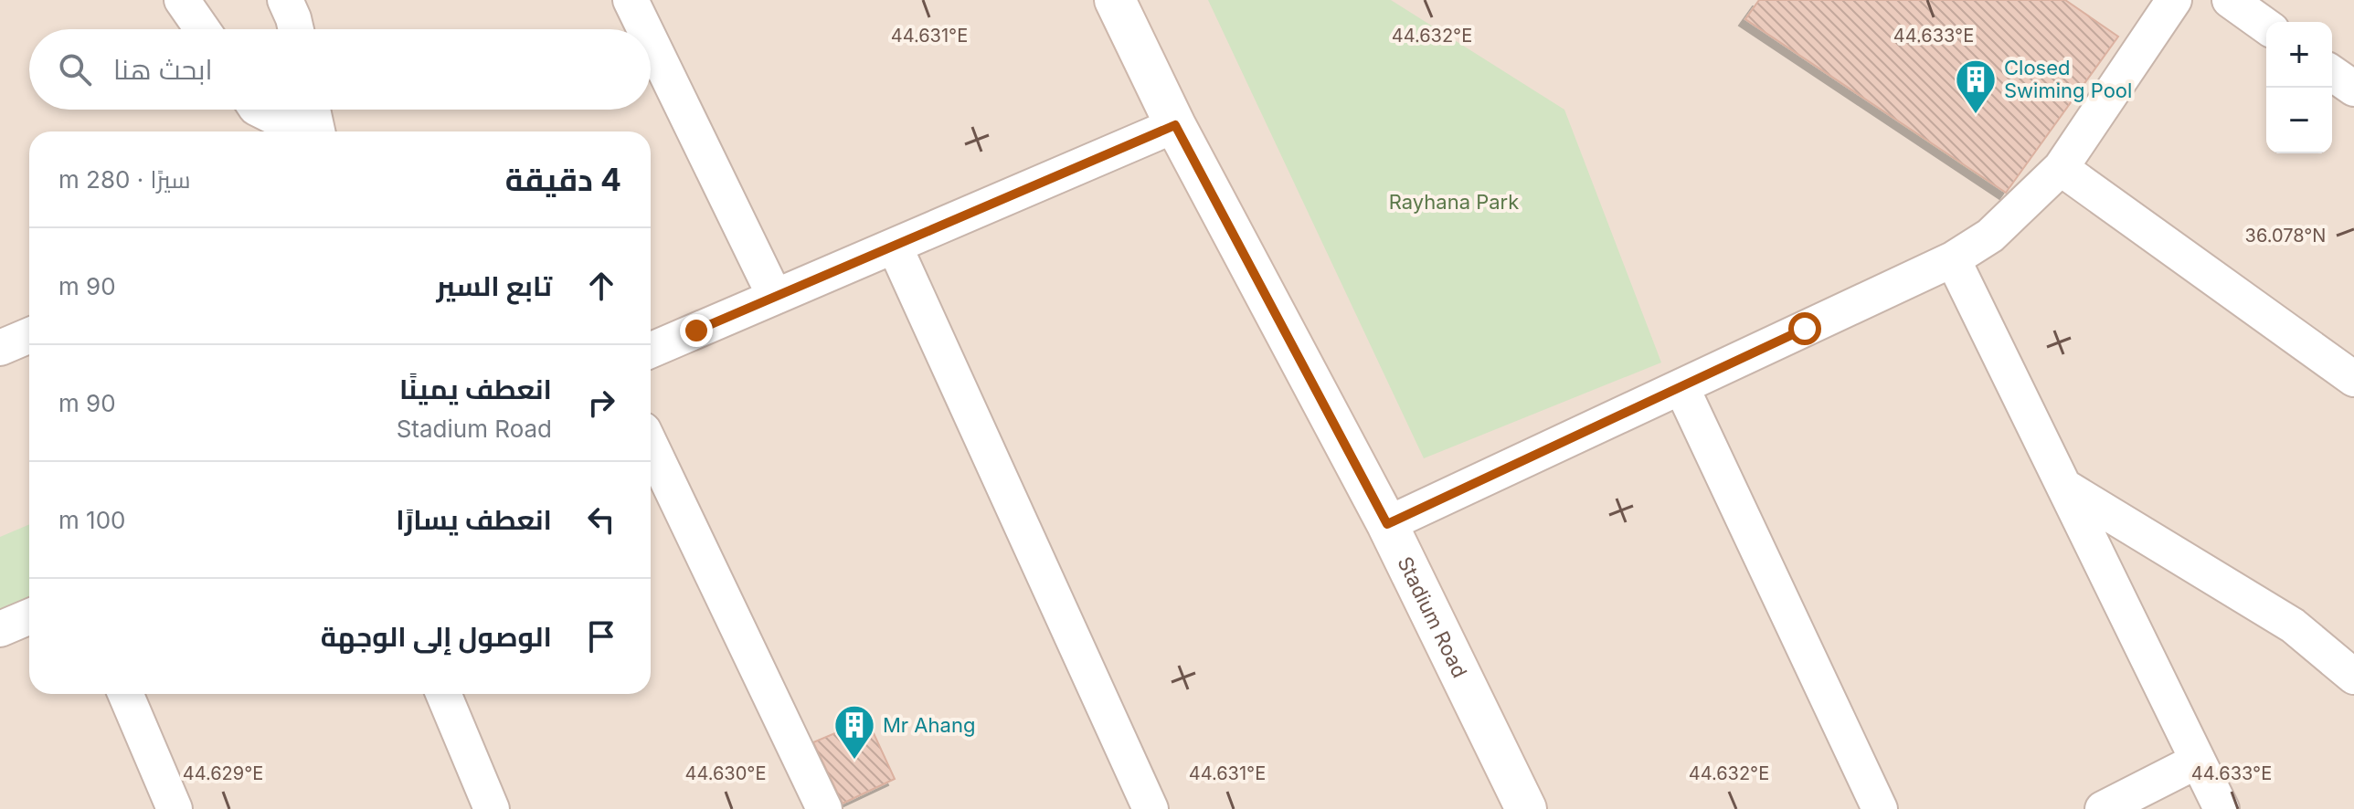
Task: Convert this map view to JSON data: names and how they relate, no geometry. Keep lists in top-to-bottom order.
{
  "streets": {
    "main road": ["Stadium Road"]
  },
  "parks": ["Rayhana Park"],
  "places": {
    "building": ["Closed Swiming Pool", "Mr Ahang"]
  },
  "page": {
    "map_buttons": ["+", "−"],
    "search": "ابحث هنا",
    "heading": ["4 دقيقة", "سيرًا · 280 m"],
    "list": [
      ["تابع السير", "90 m"],
      ["انعطف يمينًا", "Stadium Road", "90 m"],
      ["انعطف يسارًا", "100 m"],
      "الوصول إلى الوجهة"
    ]
  },
  "coordinates": [
    "44.631°E",
    "44.632°E",
    "44.633°E",
    "36.078°N",
    "44.629°E",
    "44.630°E"
  ]
}
